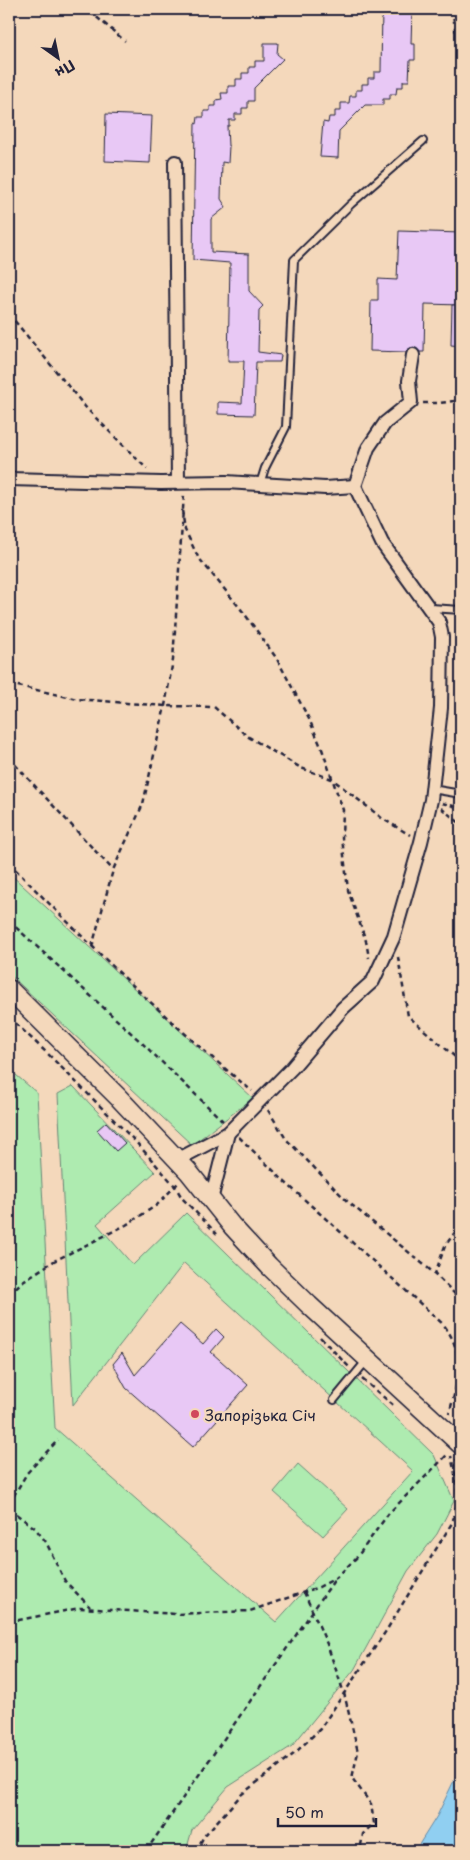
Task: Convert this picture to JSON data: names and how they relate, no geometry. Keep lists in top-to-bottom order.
{
  "places": ["Запорізька Січ"],
  "scale_bar": "50 m",
  "north": "bottom right"
}
